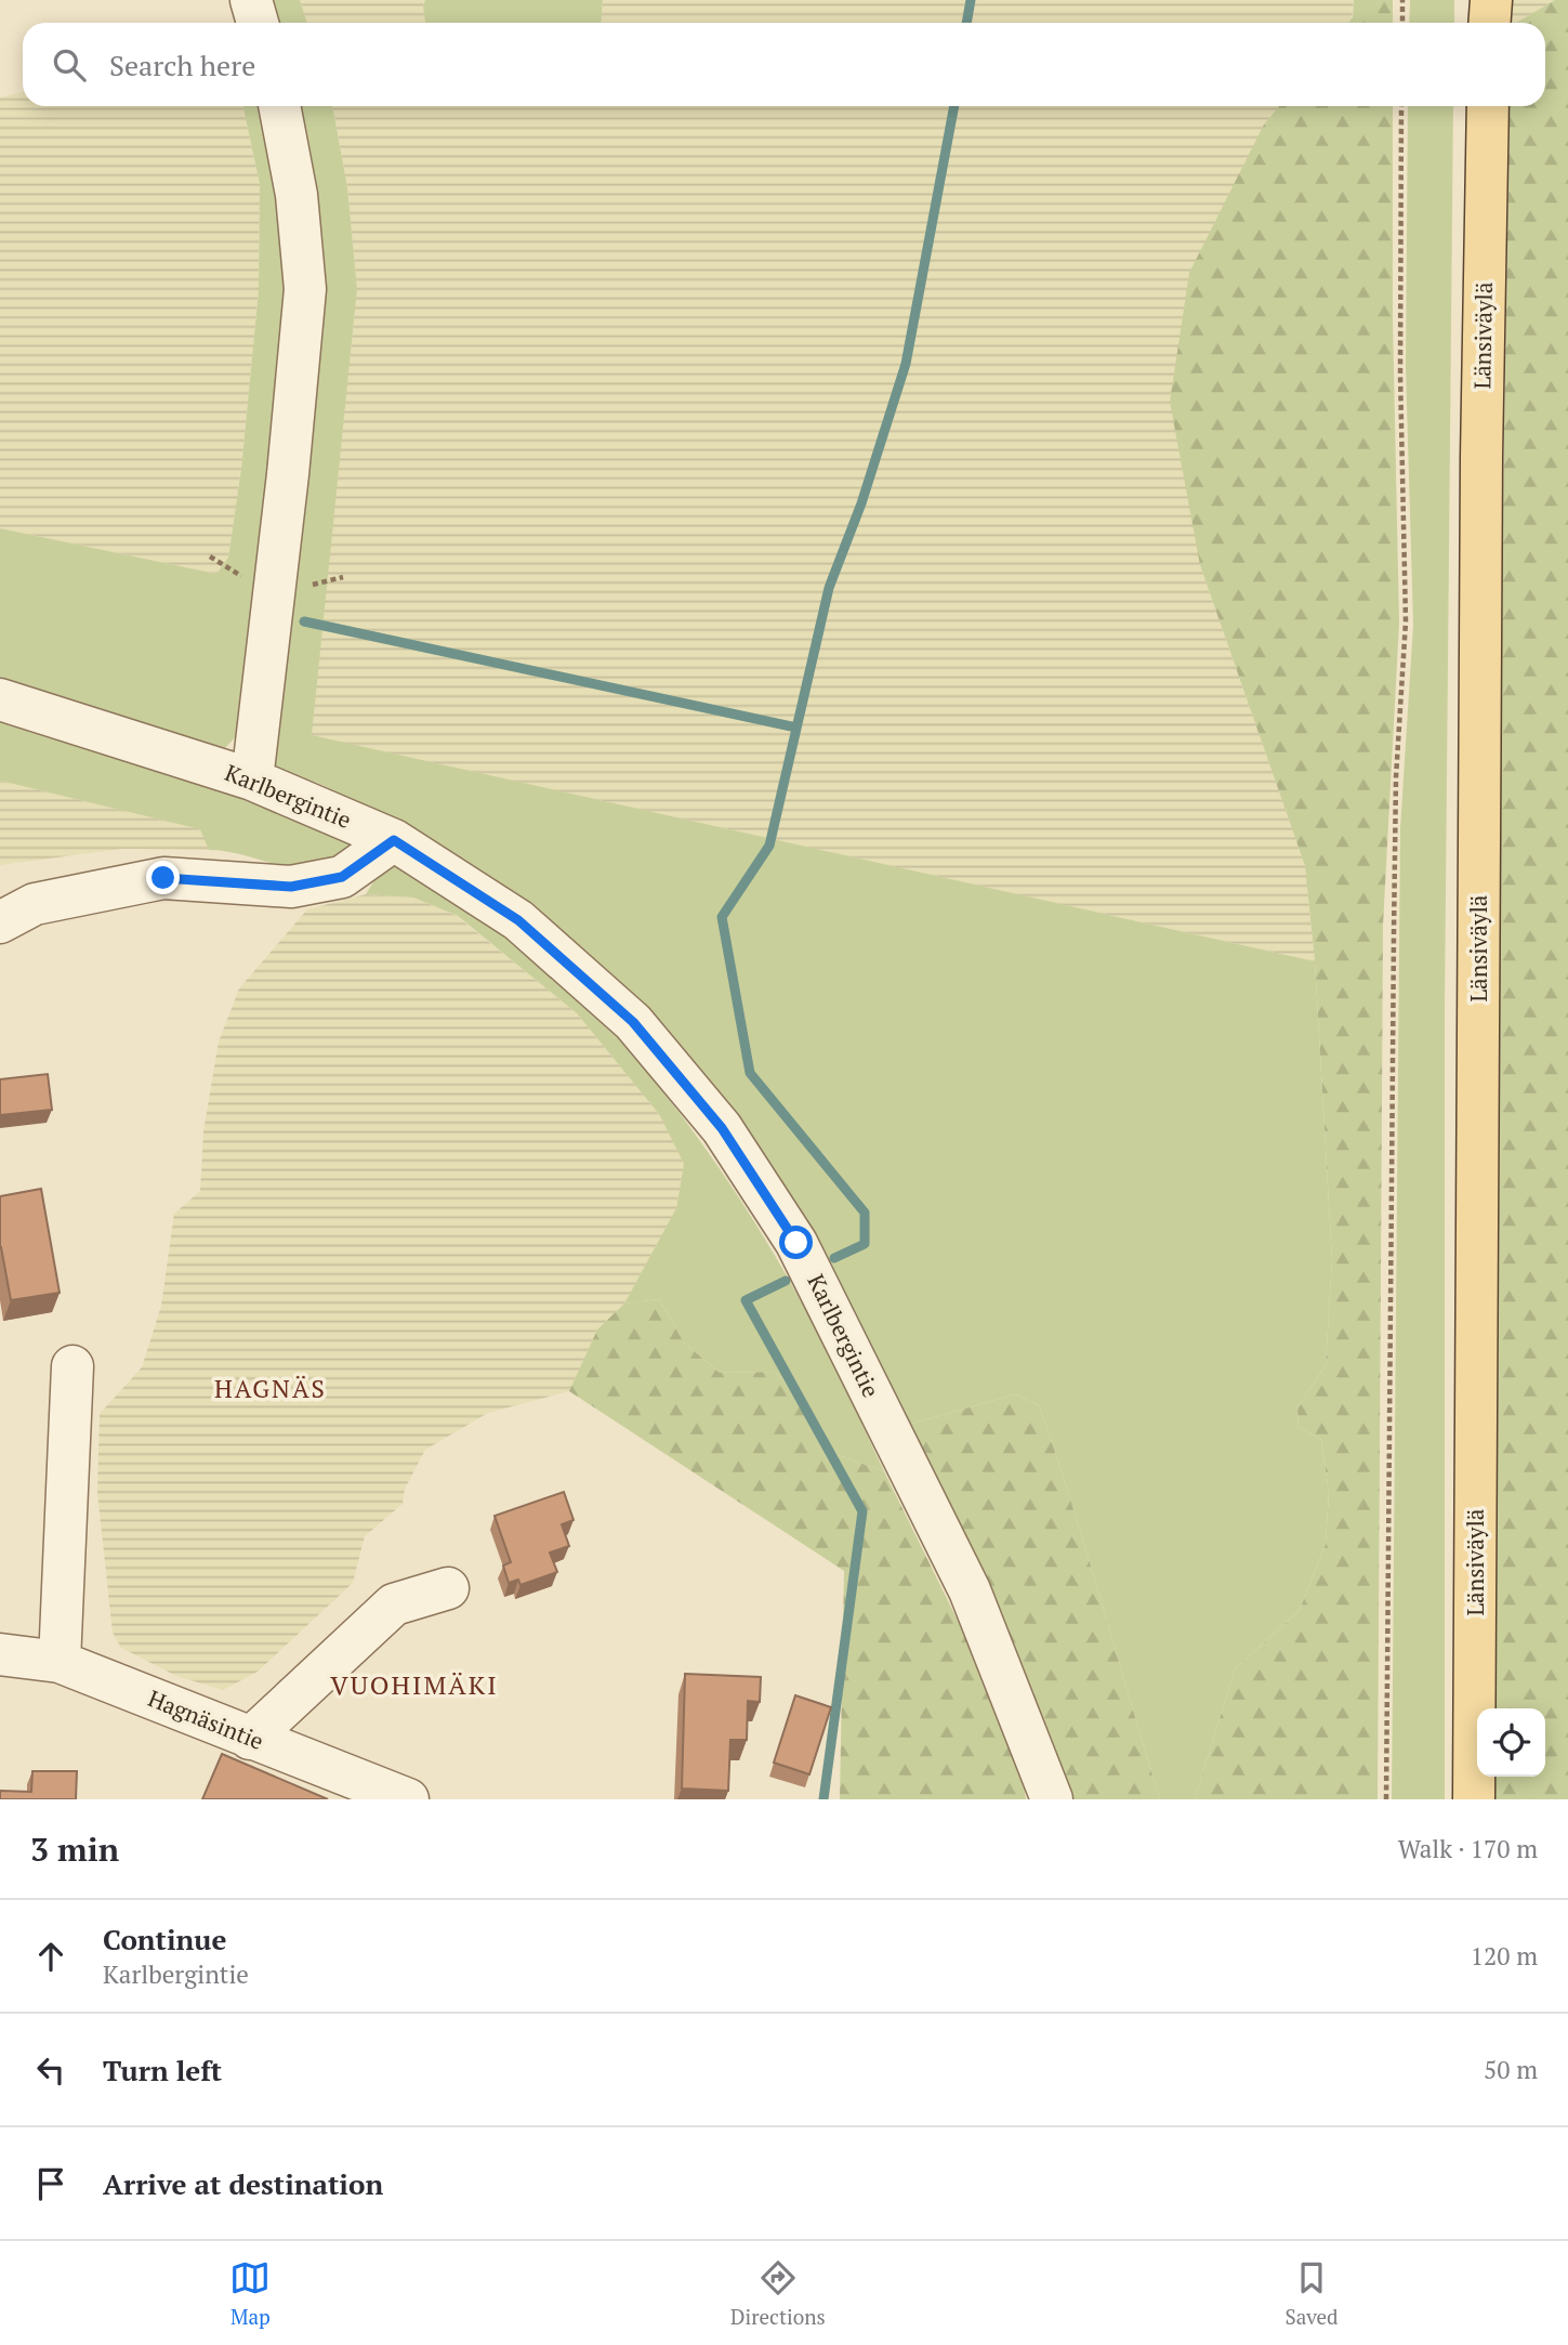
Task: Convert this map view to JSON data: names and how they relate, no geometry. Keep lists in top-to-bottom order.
{
  "streets": {
    "main road": ["Länsiväylä"],
    "street": ["Karlbergintie", "Hagnäsintie"]
  },
  "districts": ["HAGNÄS", "VUOHIMÄKI"],
  "page": {
    "search": "Search here",
    "heading": ["3 min", "Walk · 170 m"],
    "list": [
      ["Continue", "Karlbergintie", "120 m"],
      ["Turn left", "50 m"],
      "Arrive at destination"
    ],
    "nav": ["Map", "Directions", "Saved"]
  }
}
